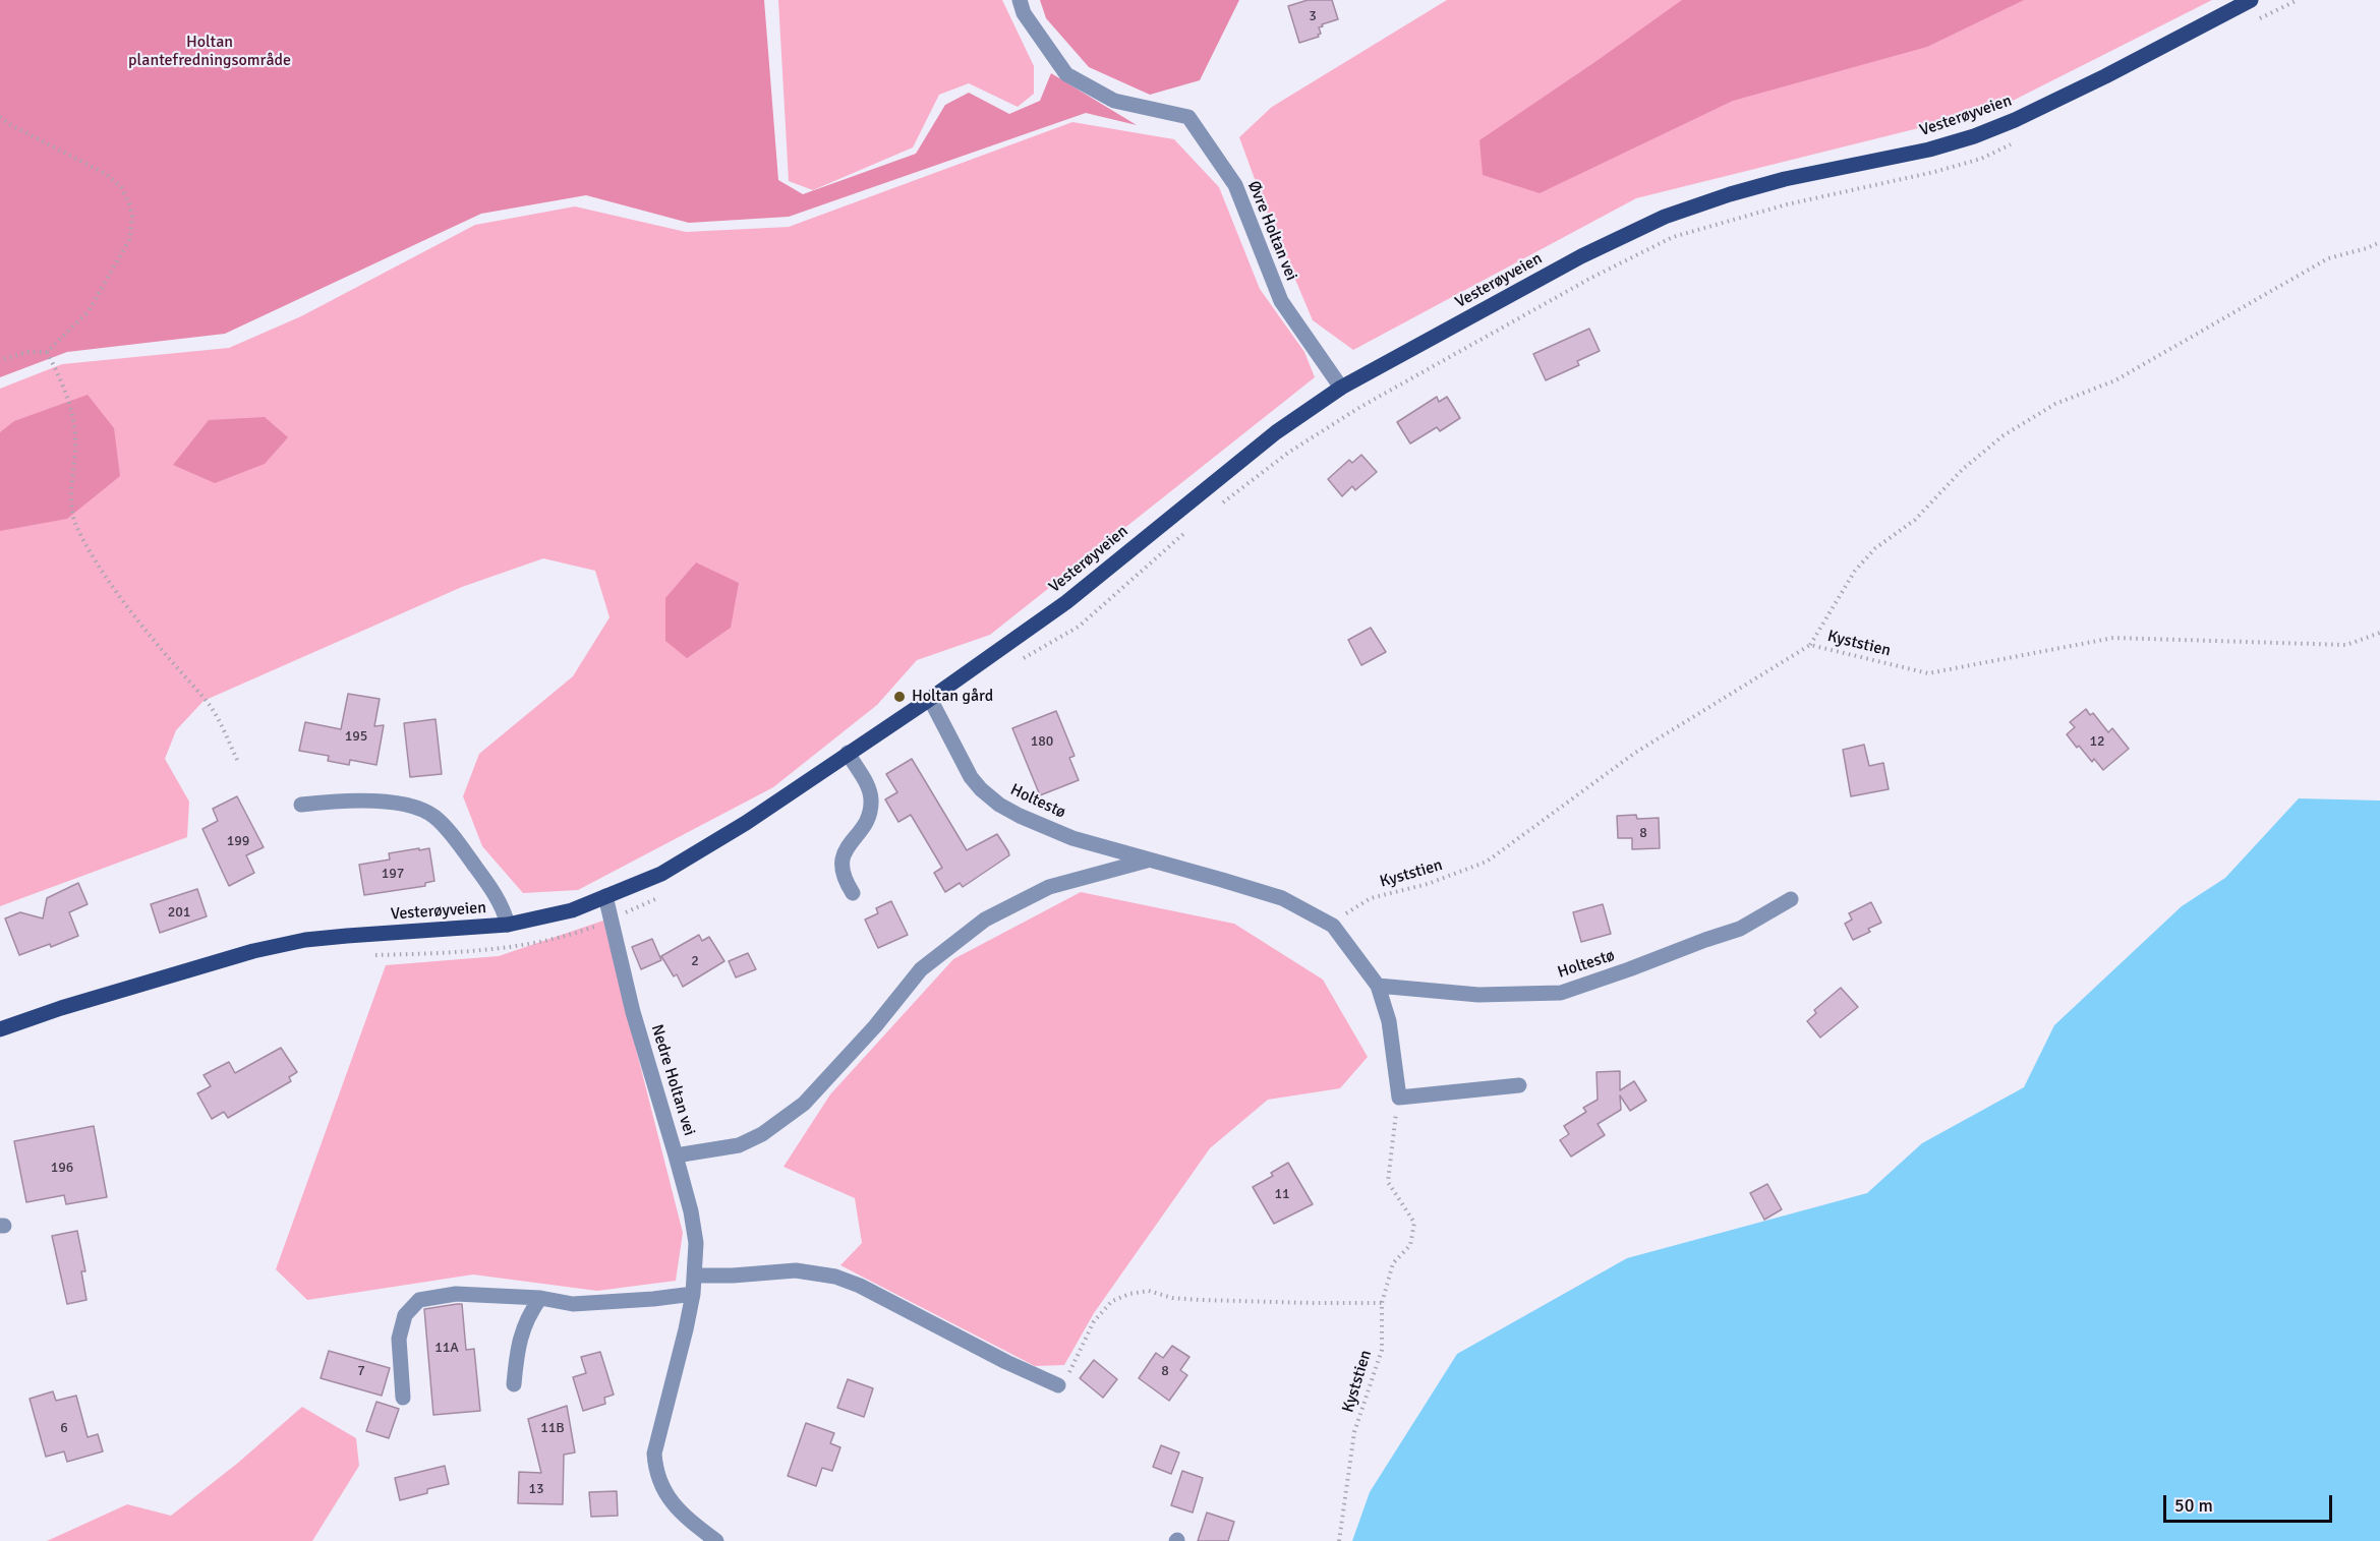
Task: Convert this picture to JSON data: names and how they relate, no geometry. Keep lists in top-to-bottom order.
{
  "streets": {
    "main road": ["Vesterøyveien"],
    "street": ["Øvre Holtan vei", "Holtestø", "Nedre Holtan vei"],
    "path": ["Kyststien"]
  },
  "crossings": [
    ["Vesterøyveien", "Øvre Holtan vei"],
    ["Vesterøyveien", "Holtestø"],
    ["Vesterøyveien", "Nedre Holtan vei"],
    ["Kyststien", "Holtestø"]
  ],
  "parks": ["Holtan plantefredningsområde"],
  "places": ["Holtan gård"],
  "house_numbers": [
    "3",
    "195",
    "180",
    "12",
    "8",
    "199",
    "197",
    "201",
    "2",
    "196",
    "11",
    "11A",
    "7",
    "8",
    "6",
    "11B",
    "13"
  ],
  "scale_bar": "50 m"
}
